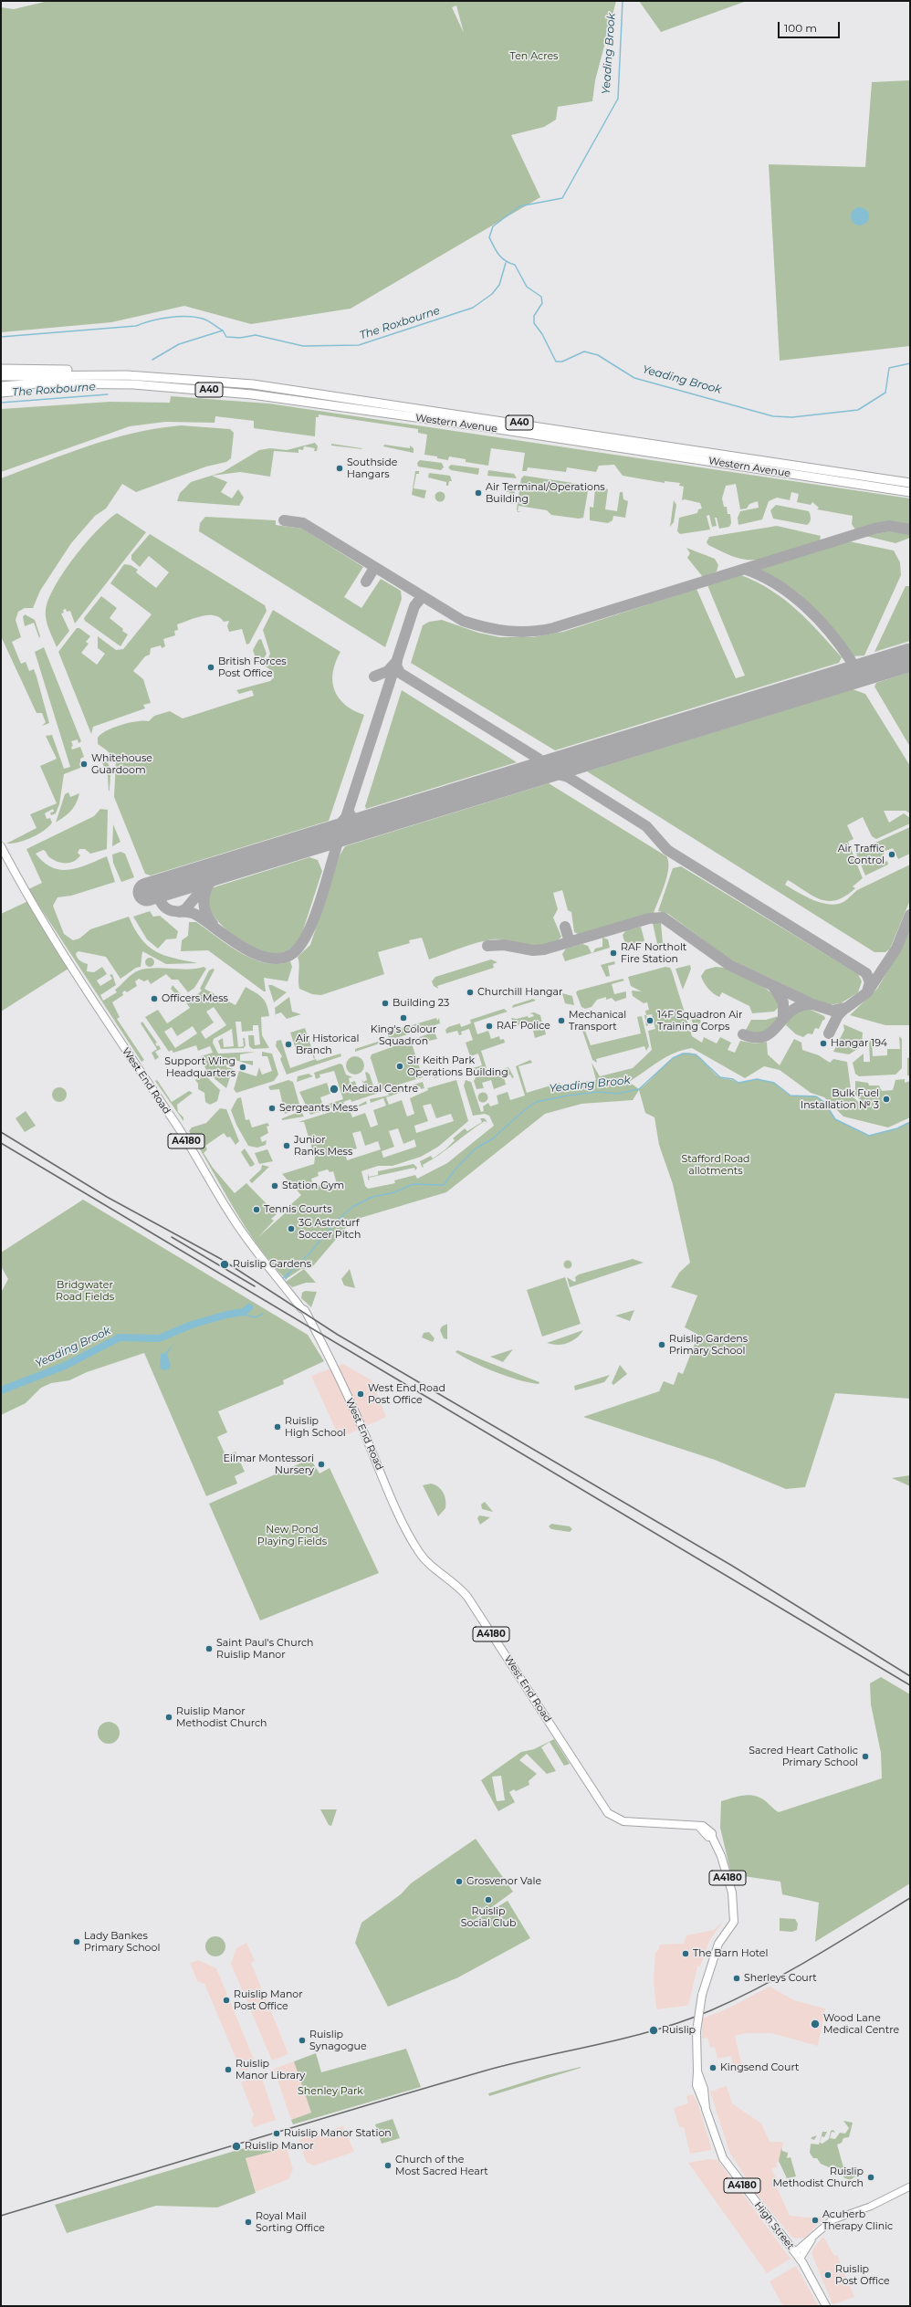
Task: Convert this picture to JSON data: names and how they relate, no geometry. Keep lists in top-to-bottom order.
{
  "streets": {
    "highway": ["A40", "Western Avenue"],
    "main road": ["West End Road", "A4180", "High Street"]
  },
  "crossings": [
    ["West End Road", "High Street"]
  ],
  "water": ["Yeading Brook", "The Roxbourne"],
  "parks": [
    "Ten Acres",
    "Stafford Road allotments",
    "Bridgwater Road Fields",
    "New Pond Playing Fields",
    "Shenley Park"
  ],
  "places": [
    "Southside Hangars",
    "Air Terminal/Operations Building",
    "British Forces Post Office",
    "Whitehouse Guardoom",
    "Air Traffic Control",
    "RAF Northolt Fire Station",
    "Churchill Hangar",
    "Officers Mess",
    "Building 23",
    "King's Colour Squadron",
    "Mechanical Transport",
    "14F Squadron Air Training Corps",
    "RAF Police",
    "Hangar 194",
    "Air Historical Branch",
    "Sir Keith Park Operations Building",
    "Support Wing Headquarters",
    "Medical Centre",
    "Bulk Fuel Installation № 3",
    "Sergeants Mess",
    "Junior Ranks Mess",
    "Station Gym",
    "Tennis Courts",
    "3G Astroturf Soccer Pitch",
    "Ruislip Gardens",
    "Ruislip Gardens Primary School",
    "West End Road Post Office",
    "Ruislip High School",
    "Eilmar Montessori Nursery",
    "Saint Paul's Church Ruislip Manor",
    "Ruislip Manor Methodist Church",
    "Sacred Heart Catholic Primary School",
    "Grosvenor Vale",
    "Ruislip Social Club",
    "Lady Bankes Primary School",
    "The Barn Hotel",
    "Sherleys Court",
    "Ruislip Manor Post Office",
    "Wood Lane Medical Centre",
    "Ruislip",
    "Ruislip Synagogue",
    "Kingsend Court",
    "Ruislip Manor Library",
    "Ruislip Manor Station",
    "Ruislip Manor",
    "Church of the Most Sacred Heart",
    "Ruislip Methodist Church",
    "Acuherb Therapy Clinic",
    "Royal Mail Sorting Office",
    "Ruislip Post Office"
  ],
  "scale_bar": "100 m"
}
